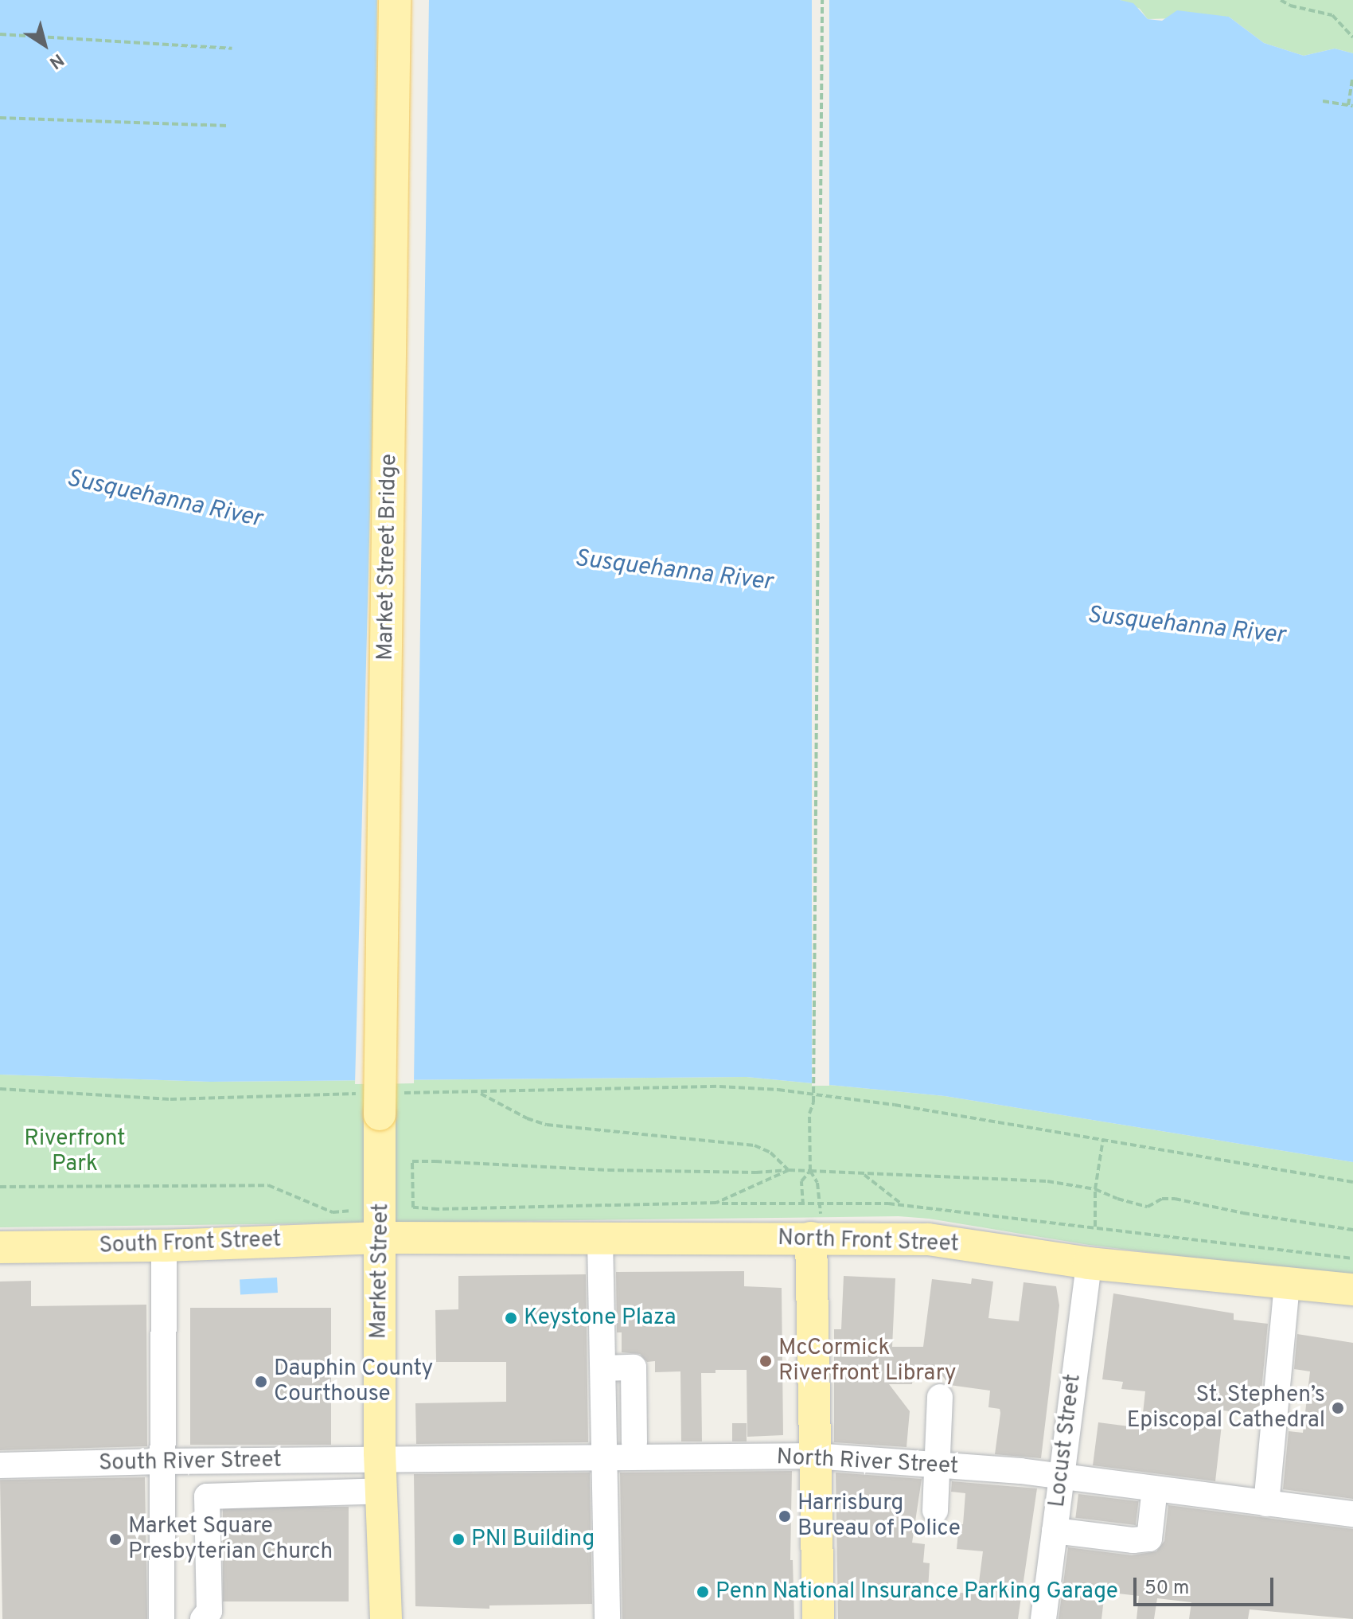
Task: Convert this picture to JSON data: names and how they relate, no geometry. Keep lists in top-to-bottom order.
{
  "streets": {
    "main road": [
      "Market Street Bridge",
      "North Front Street",
      "South Front Street",
      "Market Street"
    ],
    "street": ["Locust Street", "South River Street", "North River Street"]
  },
  "crossings": [
    ["Market Street Bridge", "Market Street"],
    ["North Front Street", "South Front Street"],
    ["North Front Street", "Market Street"],
    ["North Front Street", "Locust Street"],
    ["South Front Street", "Market Street"],
    ["Market Street", "South River Street"],
    ["Market Street", "North River Street"],
    ["Locust Street", "North River Street"],
    ["South River Street", "North River Street"]
  ],
  "water": ["Susquehanna River"],
  "parks": ["Riverfront Park"],
  "places": [
    "Keystone Plaza",
    "McCormick Riverfront Library",
    "Dauphin County Courthouse",
    "St. Stephen’s Episcopal Cathedral",
    "Harrisburg Bureau of Police",
    "Market Square Presbyterian Church",
    "PNI Building",
    "Penn National Insurance Parking Garage"
  ],
  "scale_bar": "50 m",
  "north": "bottom right"
}
